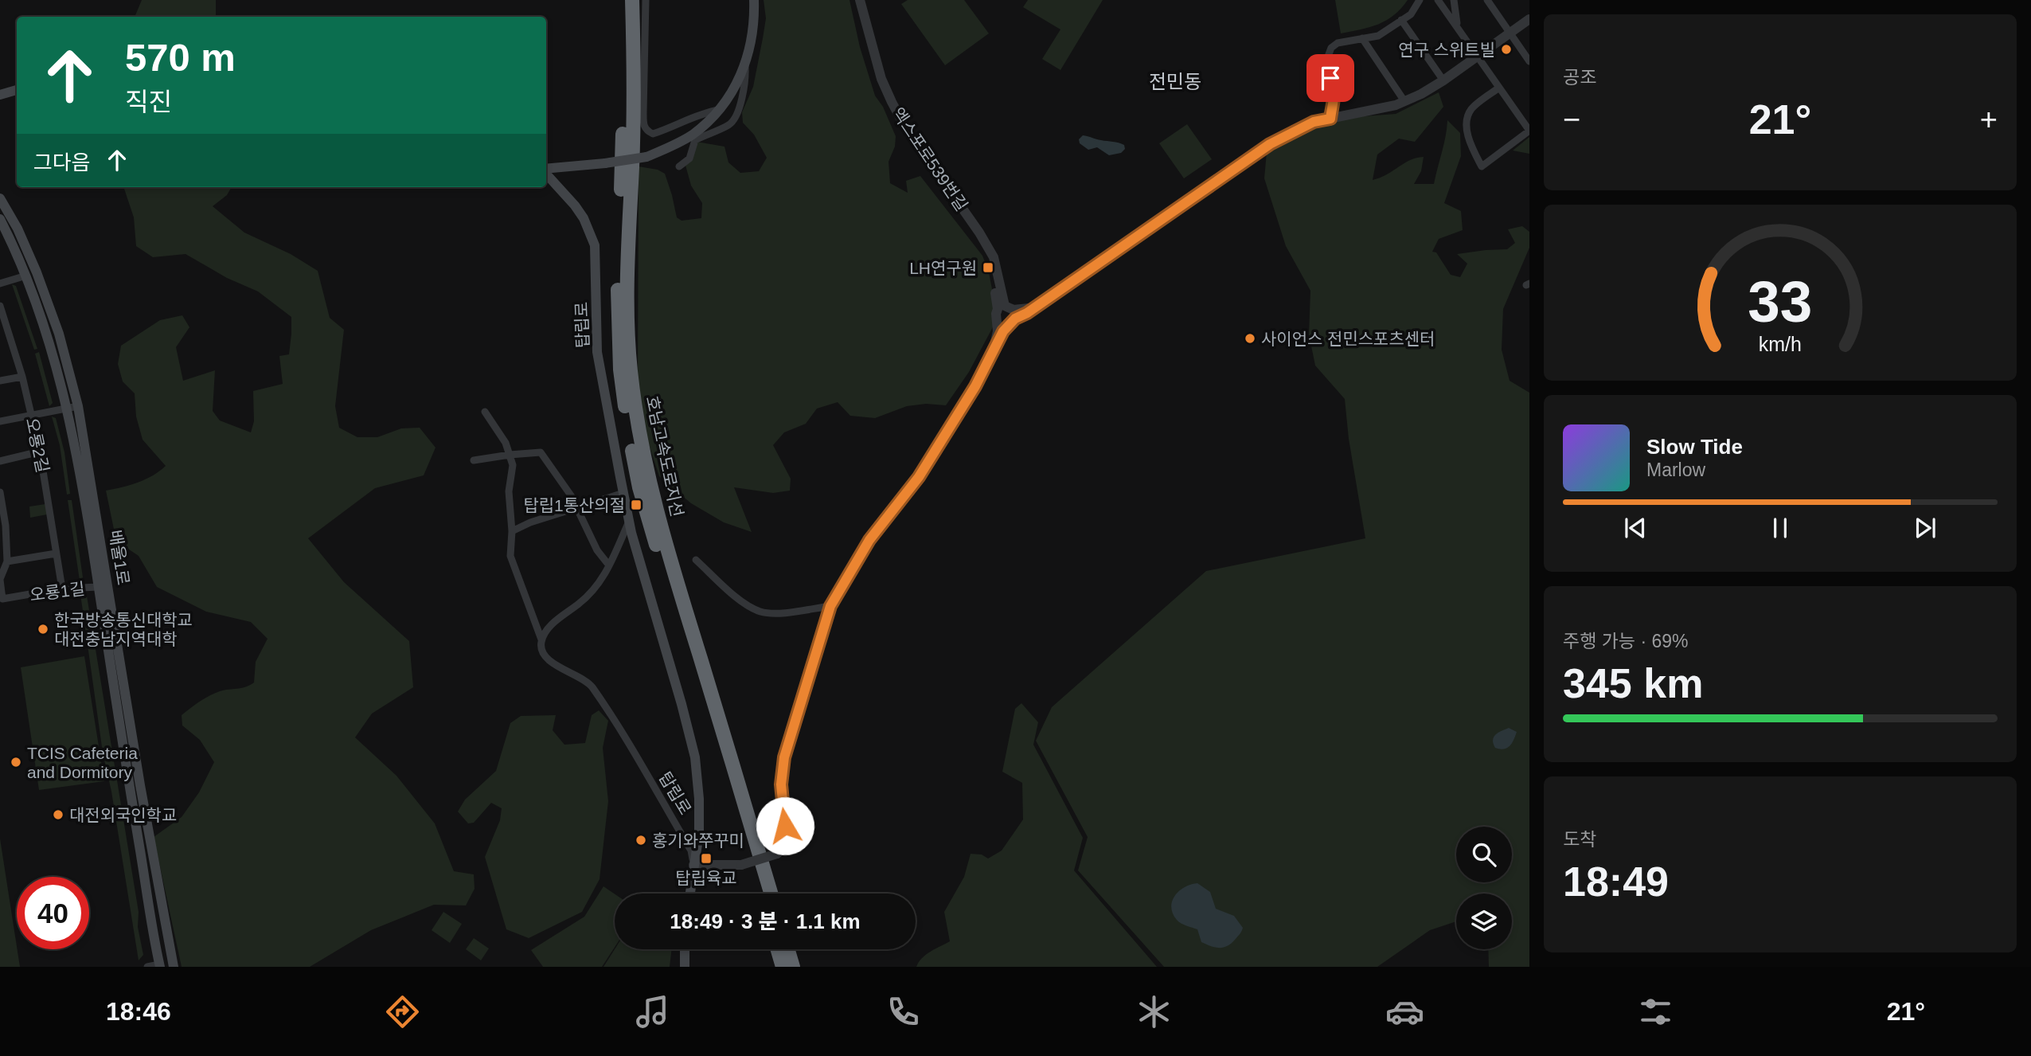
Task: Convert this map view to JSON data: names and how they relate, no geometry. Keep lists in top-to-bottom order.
{
  "streets": {
    "highway": ["호남고속도로지선"],
    "main road": ["탑립로", "배울1로"],
    "street": ["엑스포로539번길", "오룡2길", "오룡1길"]
  },
  "crossings": [
    ["오룡2길", "오룡1길"],
    ["배울1로", "오룡1길"]
  ],
  "districts": ["전민동"],
  "places": {
    "other": [
      "연구 스위트빌",
      "사이언스 전민스포츠센터",
      "한국방송통신대학교 대전충남지역대학",
      "TCIS Cafeteria and Dormitory",
      "대전외국인학교",
      "홍기와쭈꾸미"
    ],
    "transit": ["LH연구원", "탑립1통산의절", "탑립육교"]
  },
  "page": {
    "tile": [
      "공조",
      ["주행 가능 · 69%", "345 km"],
      ["도착", "18:49"]
    ],
    "turn": ["570 m", "직진"],
    "heat": ["−", "21°", "+"],
    "then": "그다음",
    "song": ["Slow Tide", "Marlow"],
    "limit": "40",
    "trip": "18:49 · 3 분 · 1.1 km",
    "tabs": ["18:46", "21°"],
    "gauge": ["33", "km/h"]
  }
}
